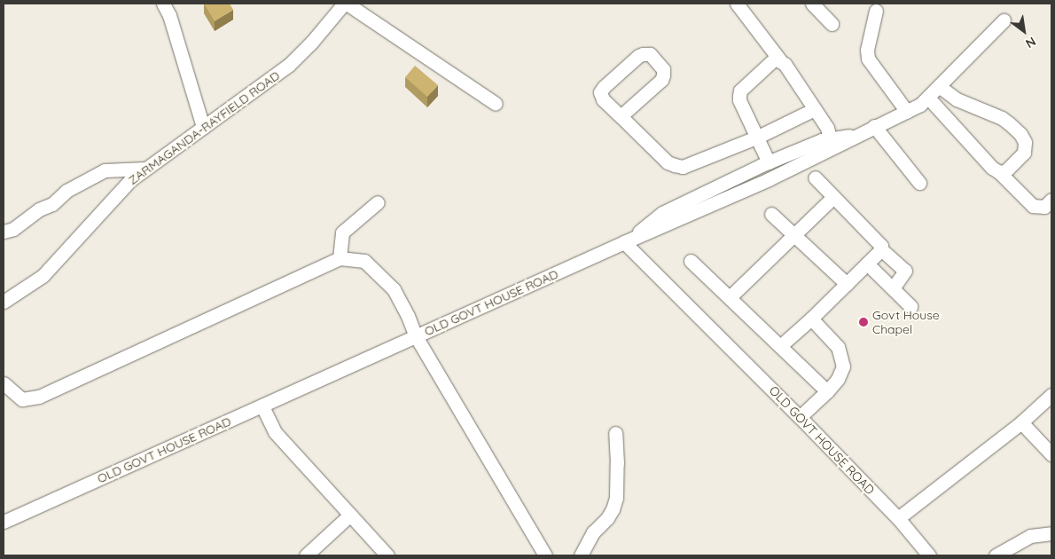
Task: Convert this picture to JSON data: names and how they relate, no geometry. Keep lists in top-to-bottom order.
{
  "streets": {
    "street": ["ZARMAGANDA-RAYFIELD ROAD", "OLD GOVT HOUSE ROAD"]
  },
  "places": ["Govt House Chapel"],
  "north": "bottom right"
}
